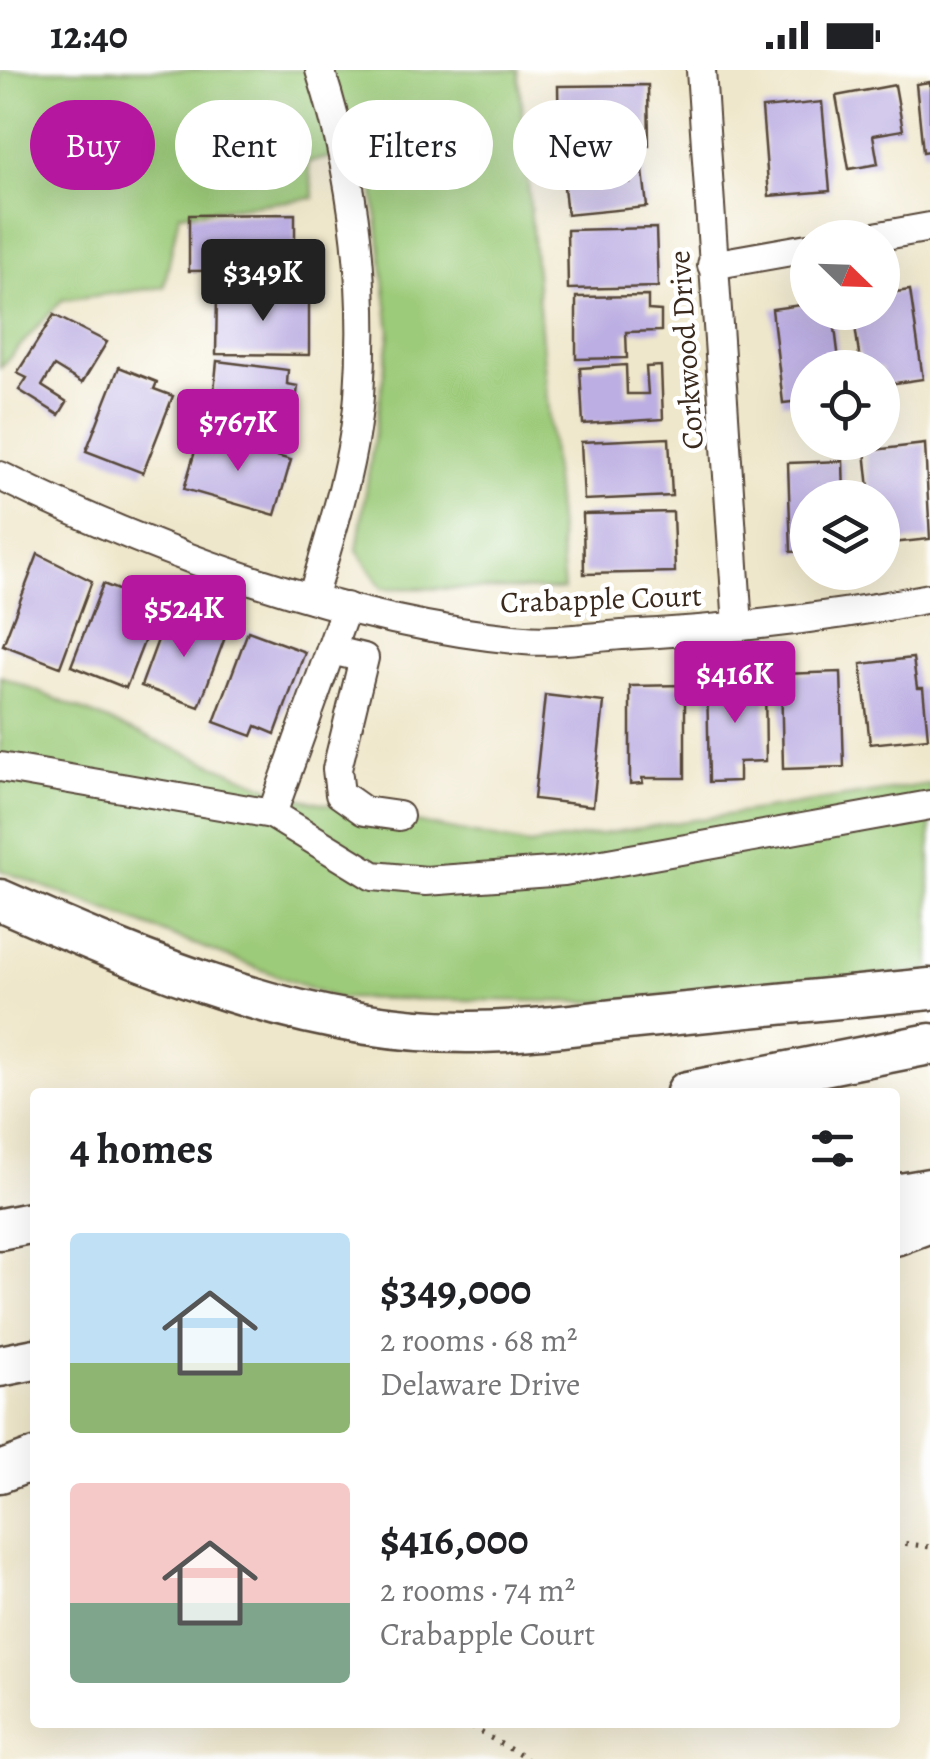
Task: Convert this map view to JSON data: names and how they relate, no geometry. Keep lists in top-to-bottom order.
{
  "streets": {
    "street": ["Corkwood Drive", "Crabapple Court"]
  },
  "crossings": [
    ["Corkwood Drive", "Crabapple Court"]
  ],
  "north": "bottom right",
  "page": {
    "status": "12:40",
    "chip": [
      "Buy",
      "Rent",
      "Filters",
      "New"
    ],
    "price": [
      "$349K",
      "$767K",
      "$524K",
      "$416K"
    ],
    "heading": "4 homes",
    "list": [
      {
        "name": "$349,000",
        "note": "2 rooms · 68 m² · Delaware Drive"
      },
      {
        "name": "$416,000",
        "note": "2 rooms · 74 m² · Crabapple Court"
      }
    ]
  }
}
